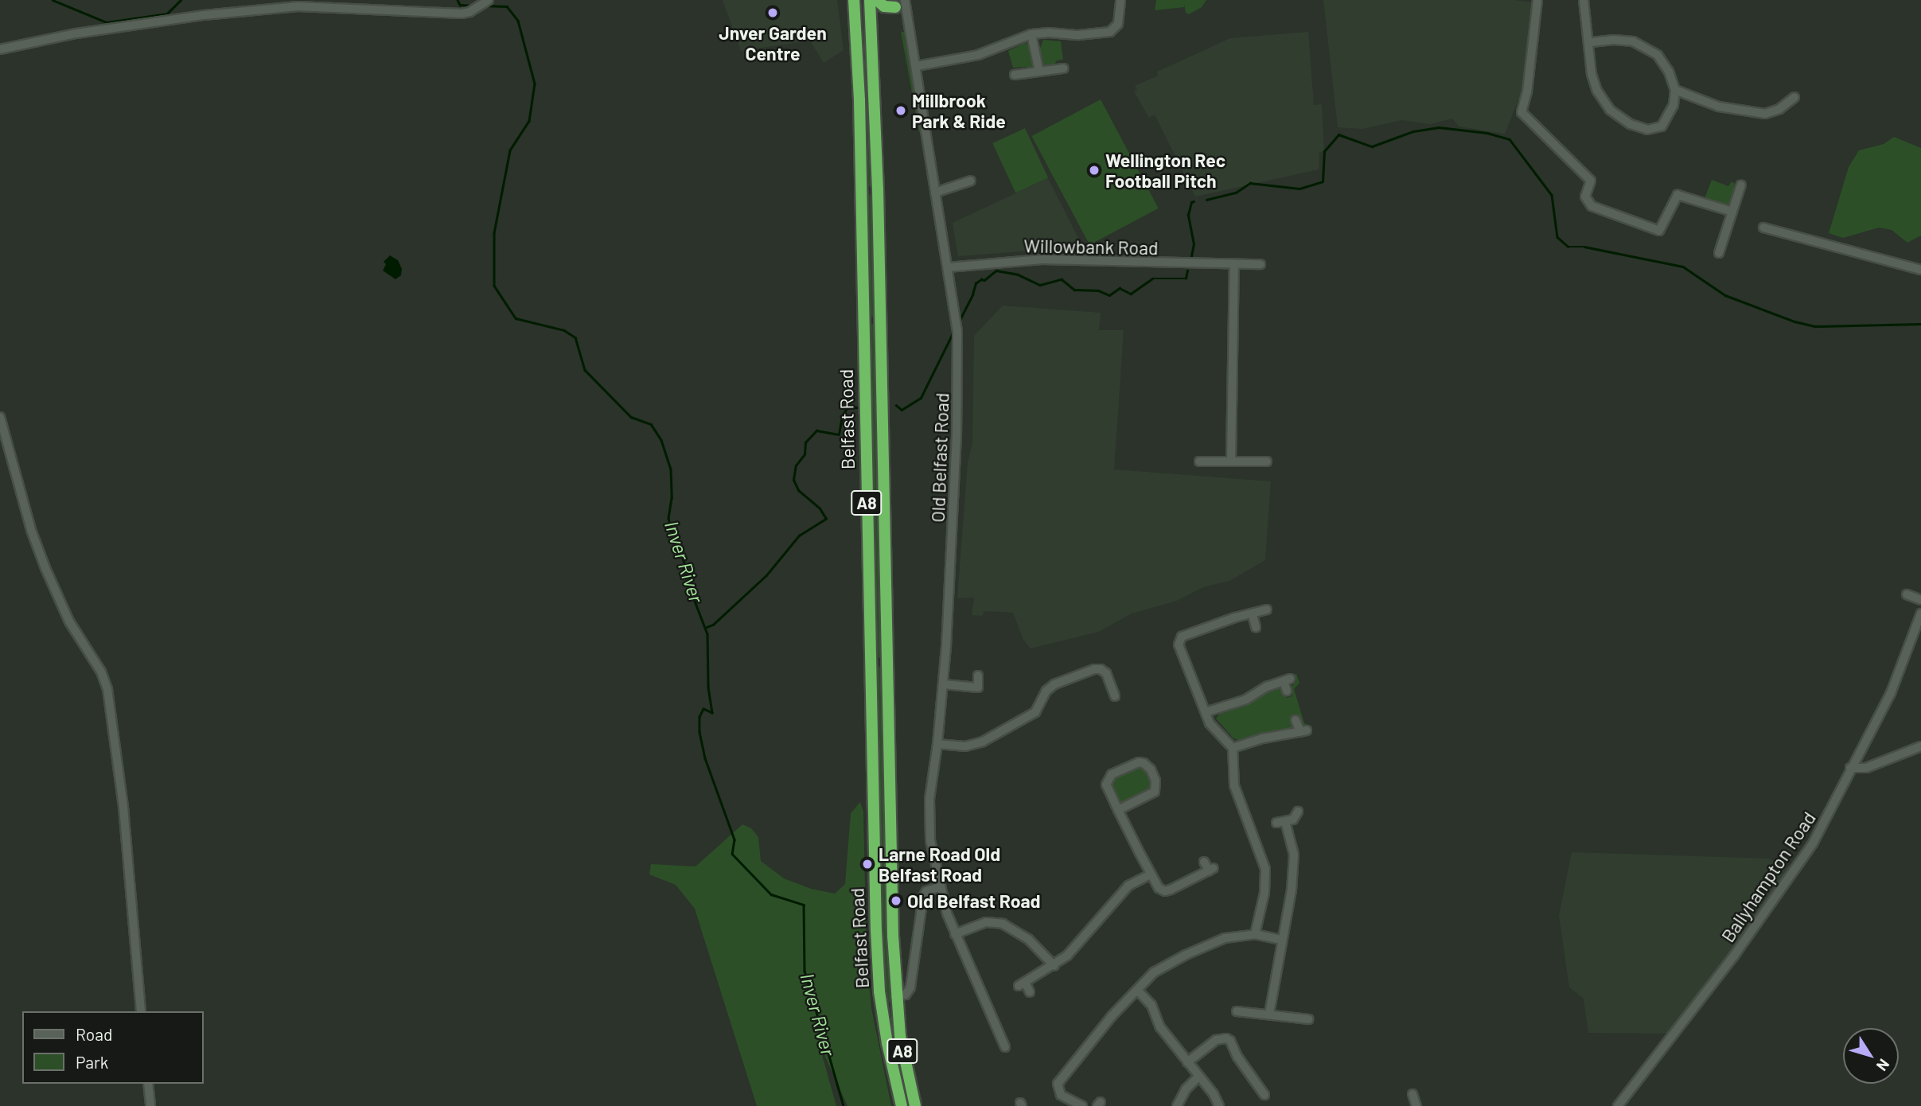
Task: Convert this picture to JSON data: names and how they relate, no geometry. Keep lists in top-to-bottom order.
{
  "streets": {
    "highway": ["Belfast Road", "A8"],
    "street": ["Willowbank Road", "Old Belfast Road", "Ballyhampton Road"]
  },
  "crossings": [
    ["Willowbank Road", "Old Belfast Road"],
    ["Belfast Road", "A8"]
  ],
  "water": ["Inver River"],
  "places": [
    "Jnver Garden Centre",
    "Millbrook Park & Ride",
    "Wellington Rec Football Pitch",
    "Larne Road Old Belfast Road",
    "Old Belfast Road"
  ],
  "legend": ["Road", "Park"],
  "north": "bottom right"
}
